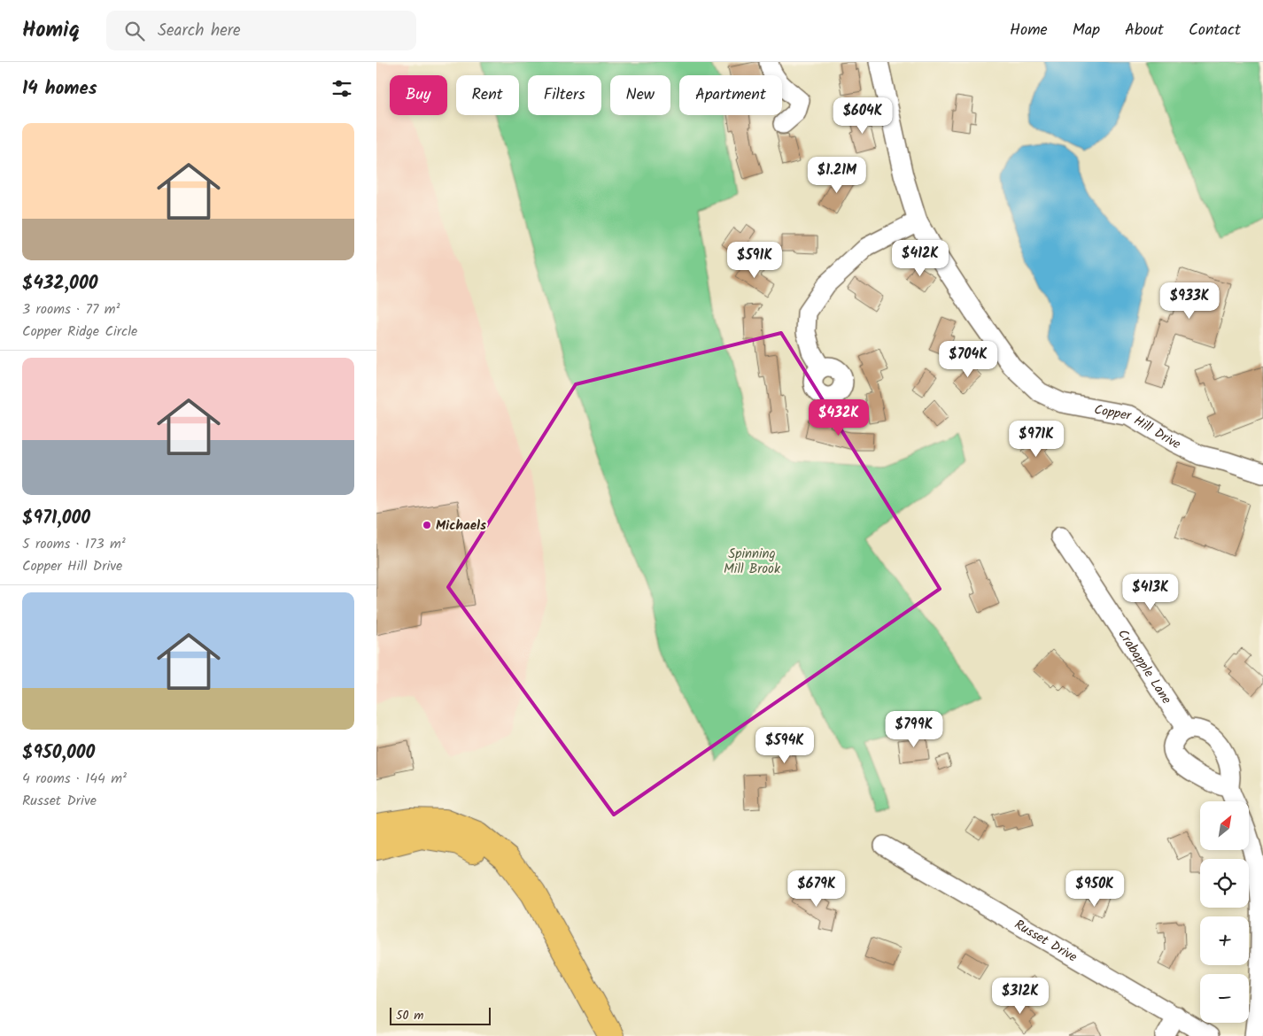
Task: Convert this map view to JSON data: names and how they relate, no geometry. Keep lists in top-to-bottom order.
{
  "streets": {
    "street": ["Copper Hill Drive", "Crabapple Lane", "Russet Drive"]
  },
  "parks": ["Spinning Mill Brook"],
  "places": ["Michaels"],
  "scale_bar": "50 m",
  "north": "top right",
  "page": {
    "header": "Homiq",
    "search": "Search here",
    "nav": [
      "Home",
      "Map",
      "About",
      "Contact"
    ],
    "heading": "14 homes",
    "chip": [
      "Buy",
      "Rent",
      "Filters",
      "New",
      "Apartment"
    ],
    "price": [
      "$604K",
      "$1.21M",
      "$412K",
      "$591K",
      "$933K",
      "$704K",
      "$432K",
      "$971K",
      "$413K",
      "$799K",
      "$594K",
      "$679K",
      "$950K",
      "$312K"
    ],
    "list": [
      {
        "name": "$432,000",
        "note": "3 rooms · 77 m² · Copper Ridge Circle"
      },
      {
        "name": "$971,000",
        "note": "5 rooms · 173 m² · Copper Hill Drive"
      },
      {
        "name": "$950,000",
        "note": "4 rooms · 144 m² · Russet Drive"
      }
    ],
    "map_buttons": ["+", "−"],
    "scale": "50 m"
  }
}
